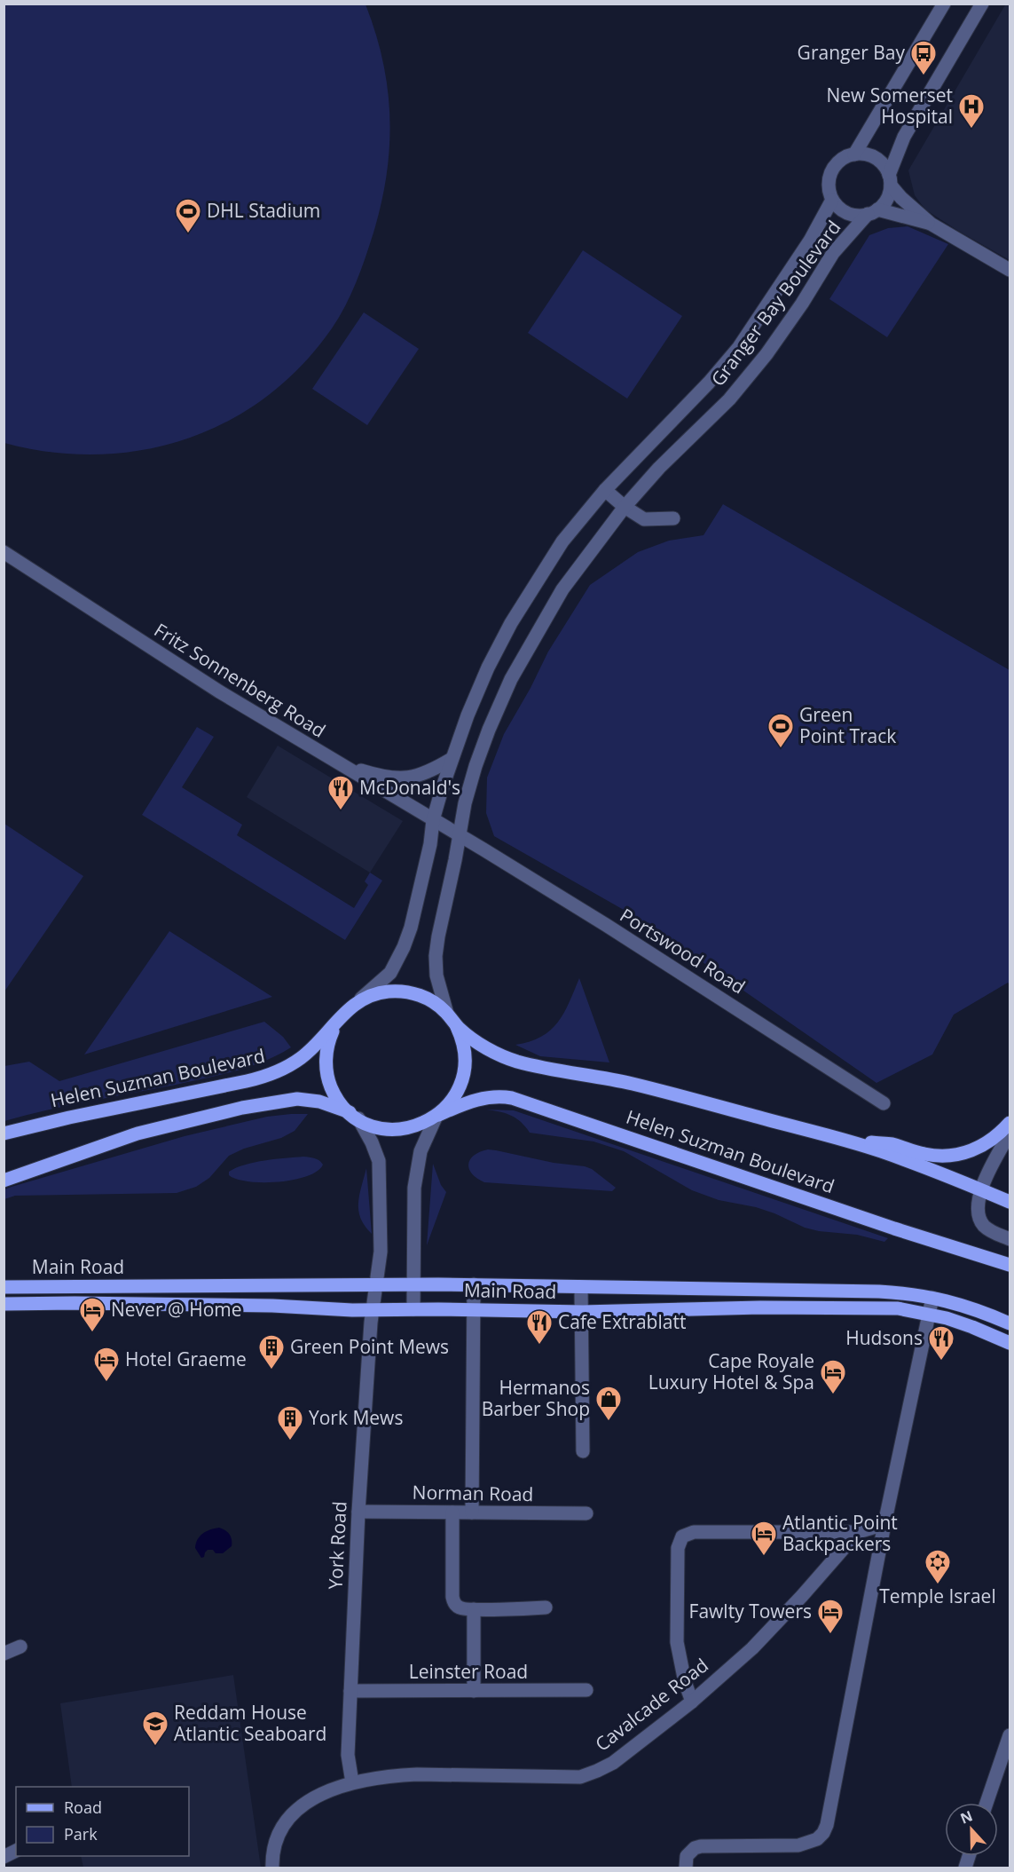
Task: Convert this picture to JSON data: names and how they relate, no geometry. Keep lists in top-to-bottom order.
{
  "streets": {
    "main road": ["Helen Suzman Boulevard", "Main Road"],
    "street": [
      "Granger Bay Boulevard",
      "Fritz Sonnenberg Road",
      "Portswood Road",
      "Norman Road",
      "York Road",
      "Leinster Road",
      "Cavalcade Road"
    ]
  },
  "crossings": [
    ["Granger Bay Boulevard", "Fritz Sonnenberg Road"],
    ["Granger Bay Boulevard", "Portswood Road"],
    ["Granger Bay Boulevard", "Helen Suzman Boulevard"],
    ["Fritz Sonnenberg Road", "Portswood Road"],
    ["Main Road", "York Road"],
    ["Norman Road", "York Road"],
    ["York Road", "Leinster Road"],
    ["York Road", "Cavalcade Road"]
  ],
  "places": {
    "bus stop": ["Granger Bay"],
    "hospital": ["New Somerset Hospital"],
    "sports": ["DHL Stadium", "Green Point Track"],
    "restaurant": ["McDonald's", "Cafe Extrablatt", "Hudsons"],
    "hotel": [
      "Never @ Home",
      "Hotel Graeme",
      "Cape Royale Luxury Hotel & Spa",
      "Atlantic Point Backpackers",
      "Fawlty Towers"
    ],
    "building": ["Green Point Mews", "York Mews"],
    "shop": ["Hermanos Barber Shop"],
    "synagogue": ["Temple Israel"],
    "school or university": ["Reddam House Atlantic Seaboard"]
  },
  "legend": ["Road", "Park"],
  "north": "top"
}
